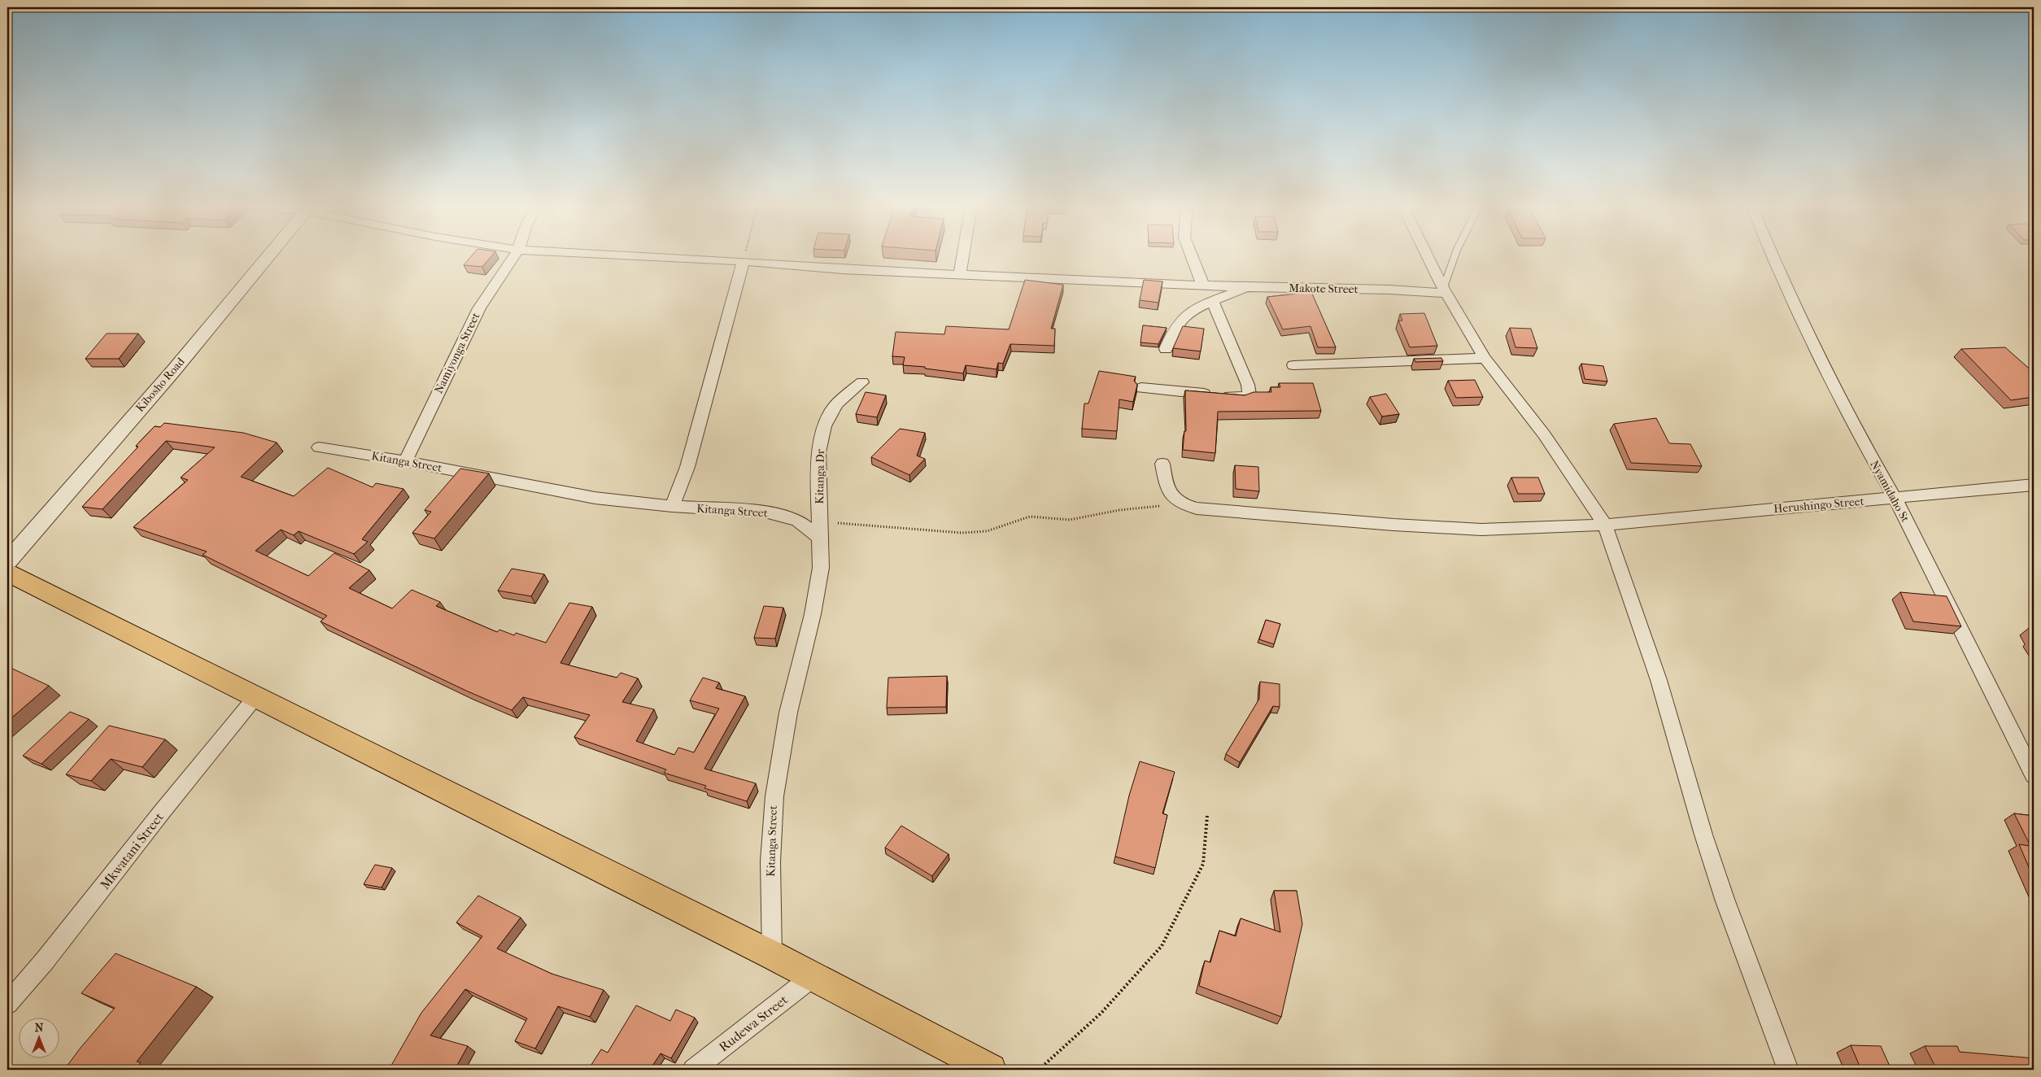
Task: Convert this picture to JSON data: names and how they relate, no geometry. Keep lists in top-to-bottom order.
{
  "streets": {
    "street": [
      "Makote Street",
      "Namiyonga Street",
      "Kibosho Road",
      "Kitanga Street",
      "Kitanga Dr",
      "Nyamidaho St",
      "Herushingo Street",
      "Mkwatani Street",
      "Rudewa Street"
    ]
  },
  "crossings": [
    ["Namiyonga Street", "Kitanga Street"],
    ["Kitanga Street", "Kitanga Dr"],
    ["Nyamidaho St", "Herushingo Street"]
  ],
  "north": "top"
}
